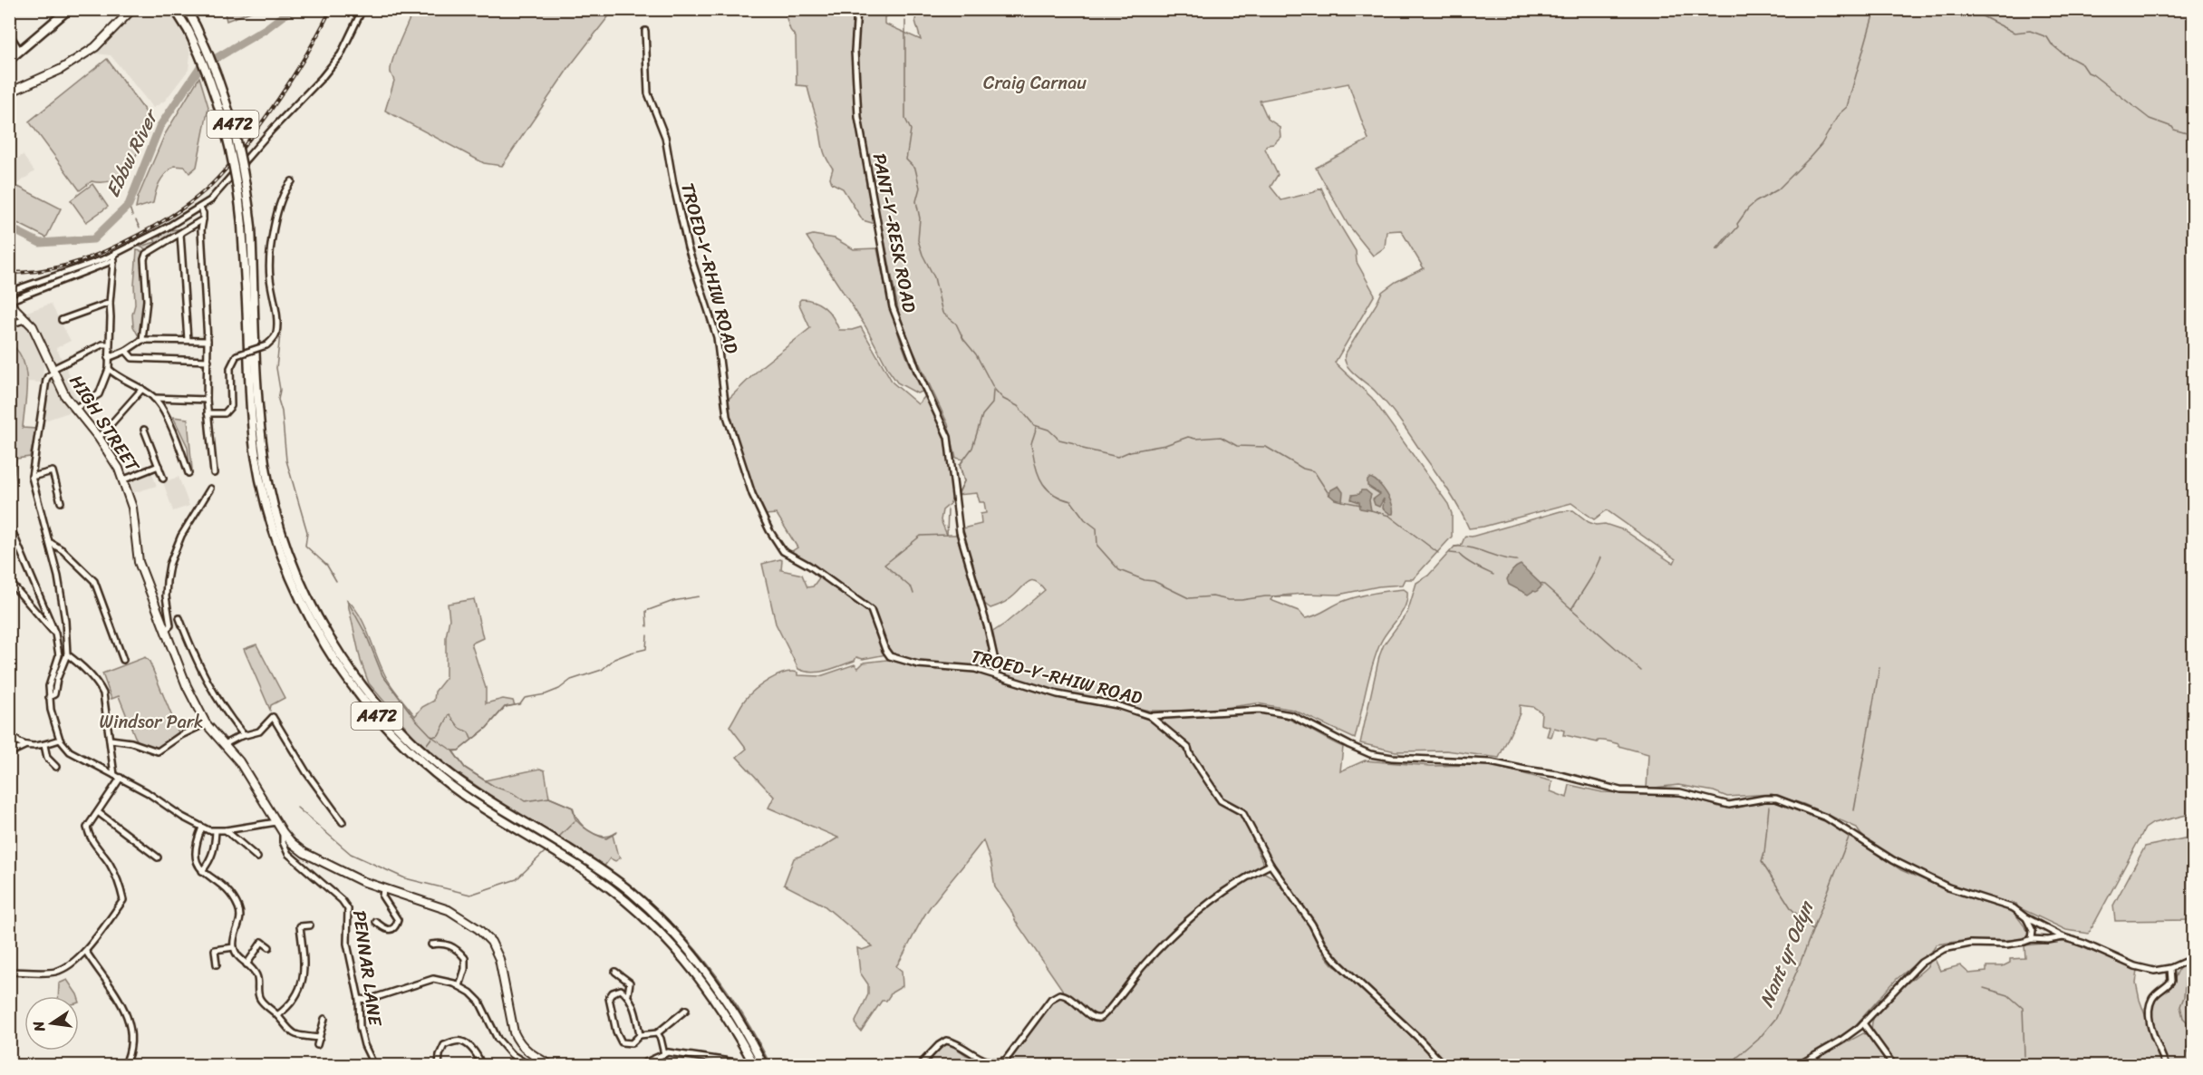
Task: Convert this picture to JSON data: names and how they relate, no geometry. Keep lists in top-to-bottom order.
{
  "streets": {
    "main road": ["A472"],
    "street": [
      "PANT-Y-RESK ROAD",
      "TROED-Y-RHIW ROAD",
      "HIGH STREET",
      "PENNAR LANE"
    ]
  },
  "crossings": [
    ["PANT-Y-RESK ROAD", "TROED-Y-RHIW ROAD"],
    ["HIGH STREET", "PENNAR LANE"]
  ],
  "water": ["Ebbw River", "Nant yr Odyn"],
  "parks": ["Craig Carnau", "Windsor Park"],
  "north": "left"
}
